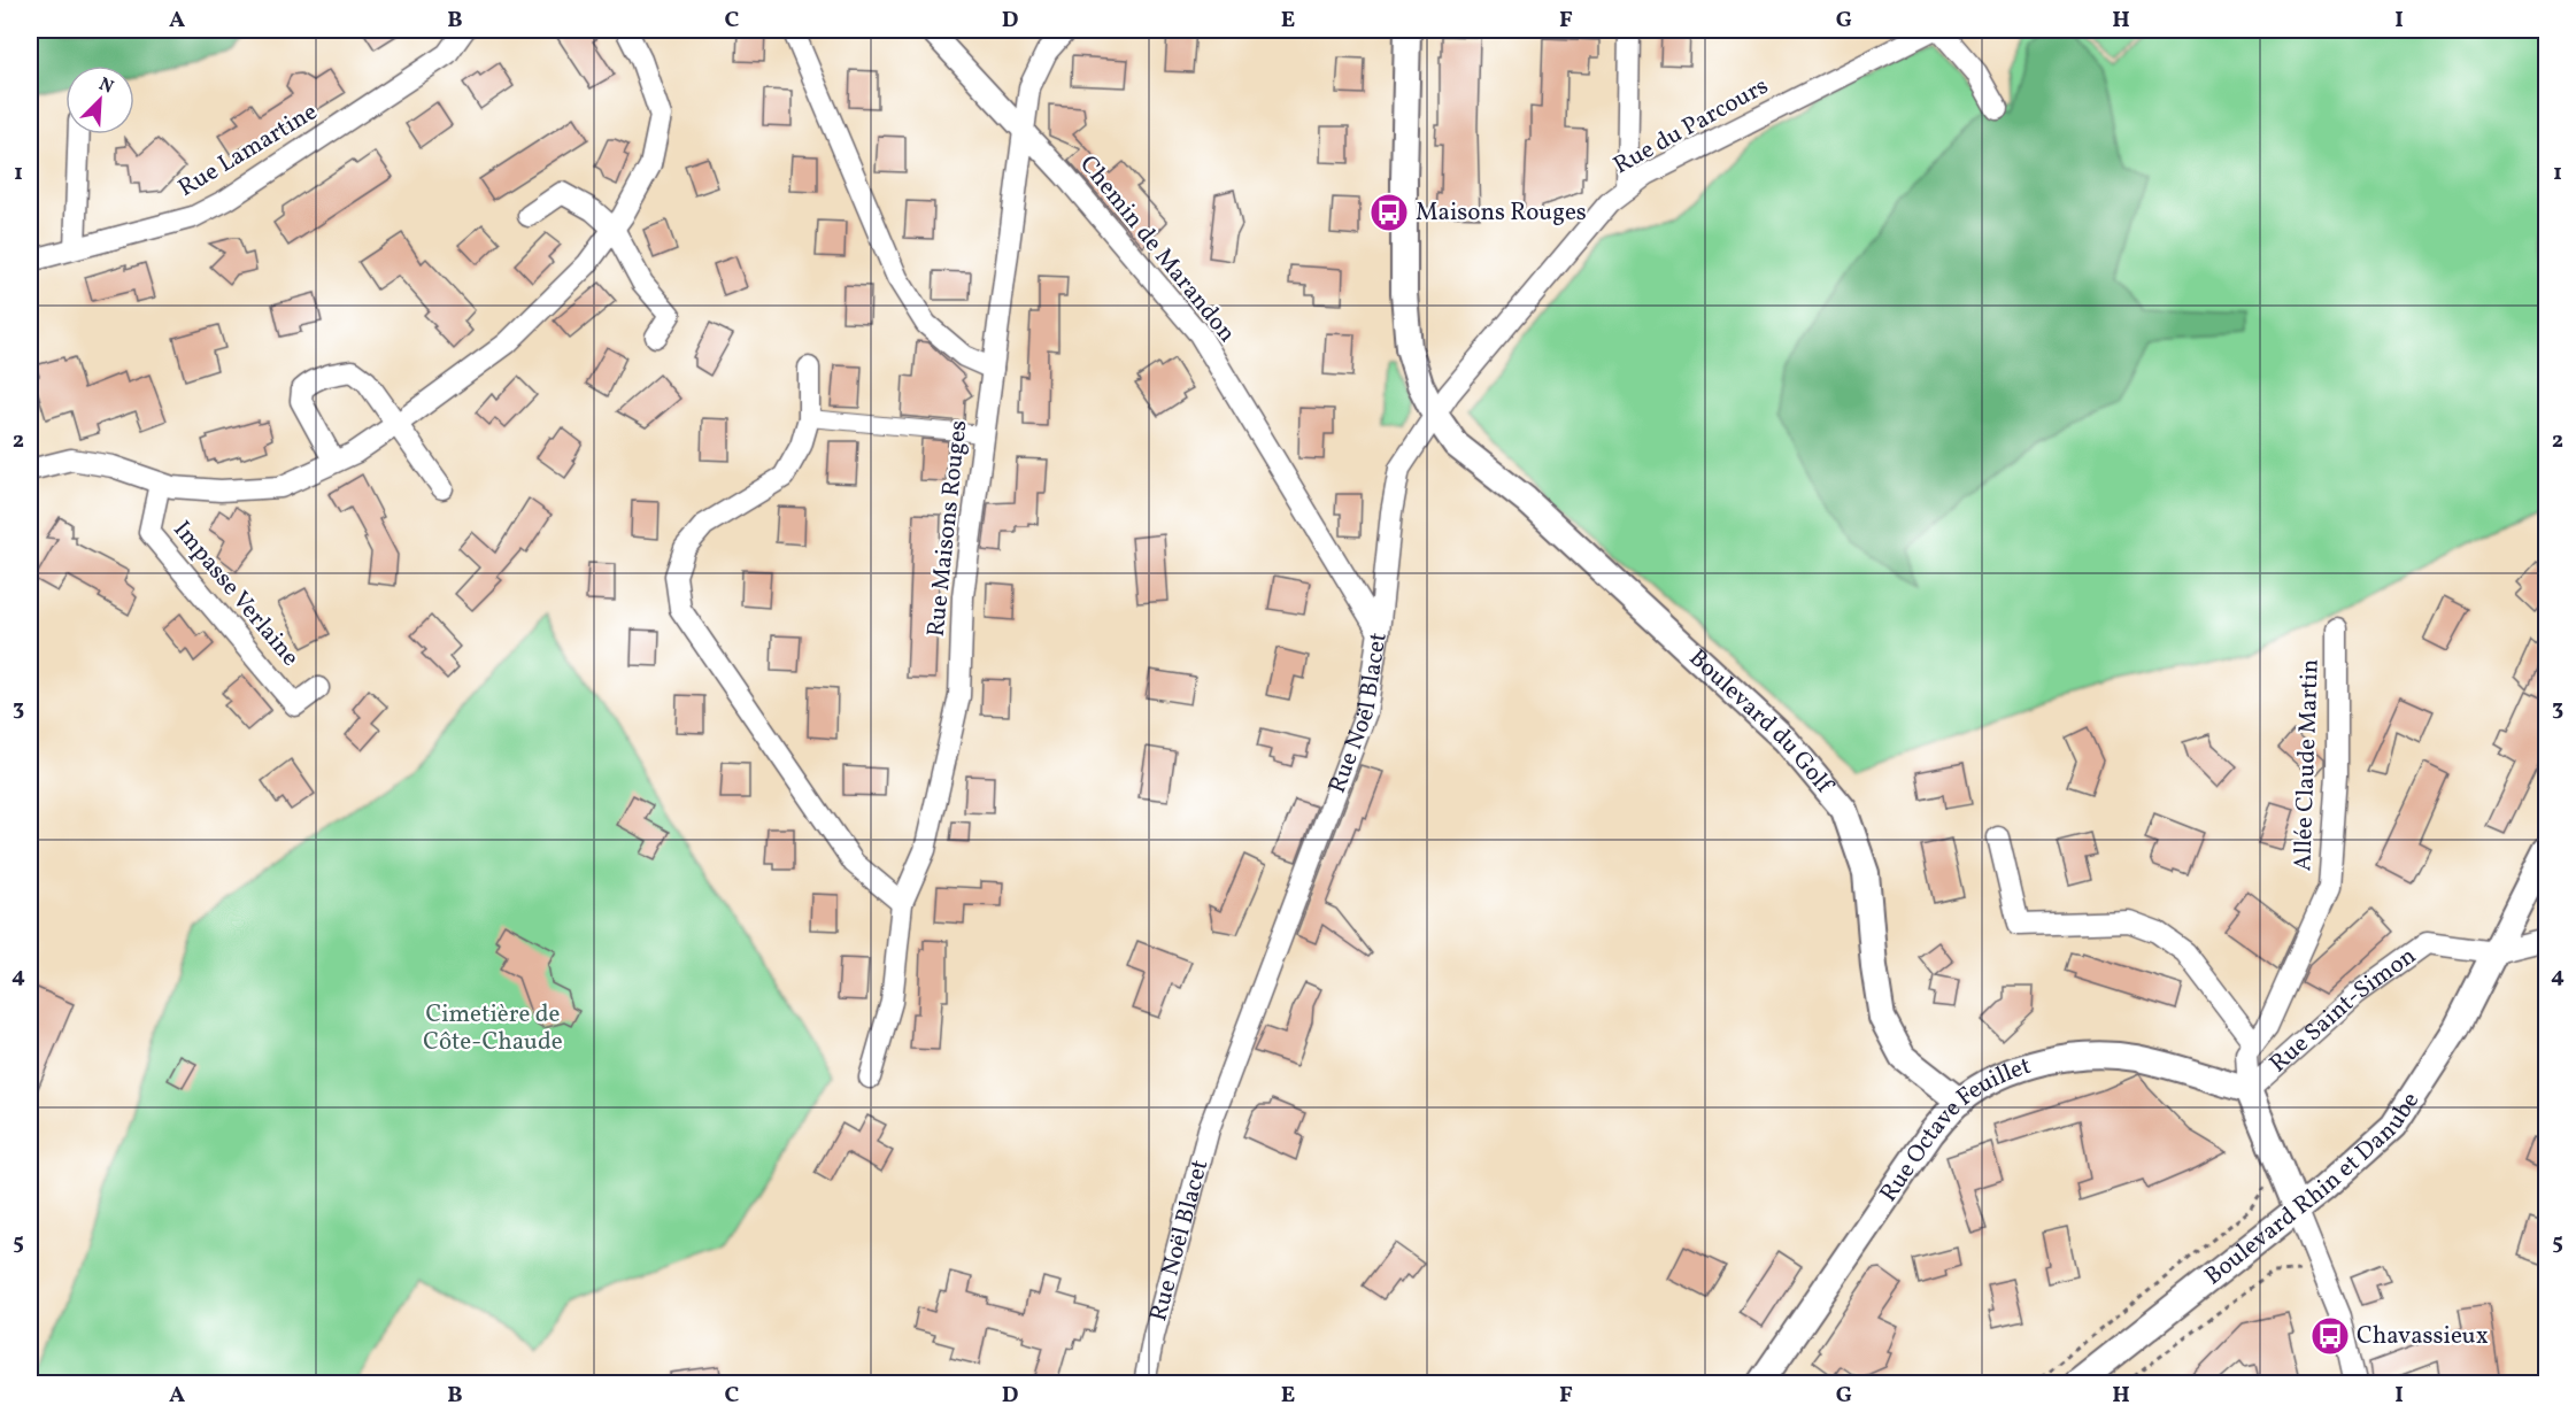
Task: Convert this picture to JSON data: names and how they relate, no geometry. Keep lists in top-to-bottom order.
{
  "streets": {
    "street": [
      "Rue du Parcours",
      "Rue Lamartine",
      "Chemin de Marandon",
      "Rue Maisons Rouges",
      "Impasse Verlaine",
      "Rue Noël Blacet",
      "Boulevard du Golf",
      "Allée Claude Martin",
      "Rue Saint-Simon",
      "Rue Octave Feuillet",
      "Boulevard Rhin et Danube"
    ]
  },
  "crossings": [
    ["Rue du Parcours", "Rue Noël Blacet"],
    ["Rue du Parcours", "Boulevard du Golf"],
    ["Chemin de Marandon", "Rue Maisons Rouges"],
    ["Chemin de Marandon", "Rue Noël Blacet"],
    ["Rue Noël Blacet", "Boulevard du Golf"],
    ["Boulevard du Golf", "Rue Octave Feuillet"],
    ["Allée Claude Martin", "Rue Saint-Simon"],
    ["Allée Claude Martin", "Rue Octave Feuillet"],
    ["Rue Saint-Simon", "Rue Octave Feuillet"],
    ["Rue Saint-Simon", "Boulevard Rhin et Danube"]
  ],
  "parks": ["Cimetière de Côte-Chaude"],
  "places": {
    "bus stop": ["Maisons Rouges", "Chavassieux"]
  },
  "north": "top right",
  "grid": {
    "columns": [
      "A",
      "B",
      "C",
      "D",
      "E",
      "F",
      "G",
      "H",
      "I"
    ],
    "rows": [
      "1",
      "2",
      "3",
      "4",
      "5"
    ]
  }
}
